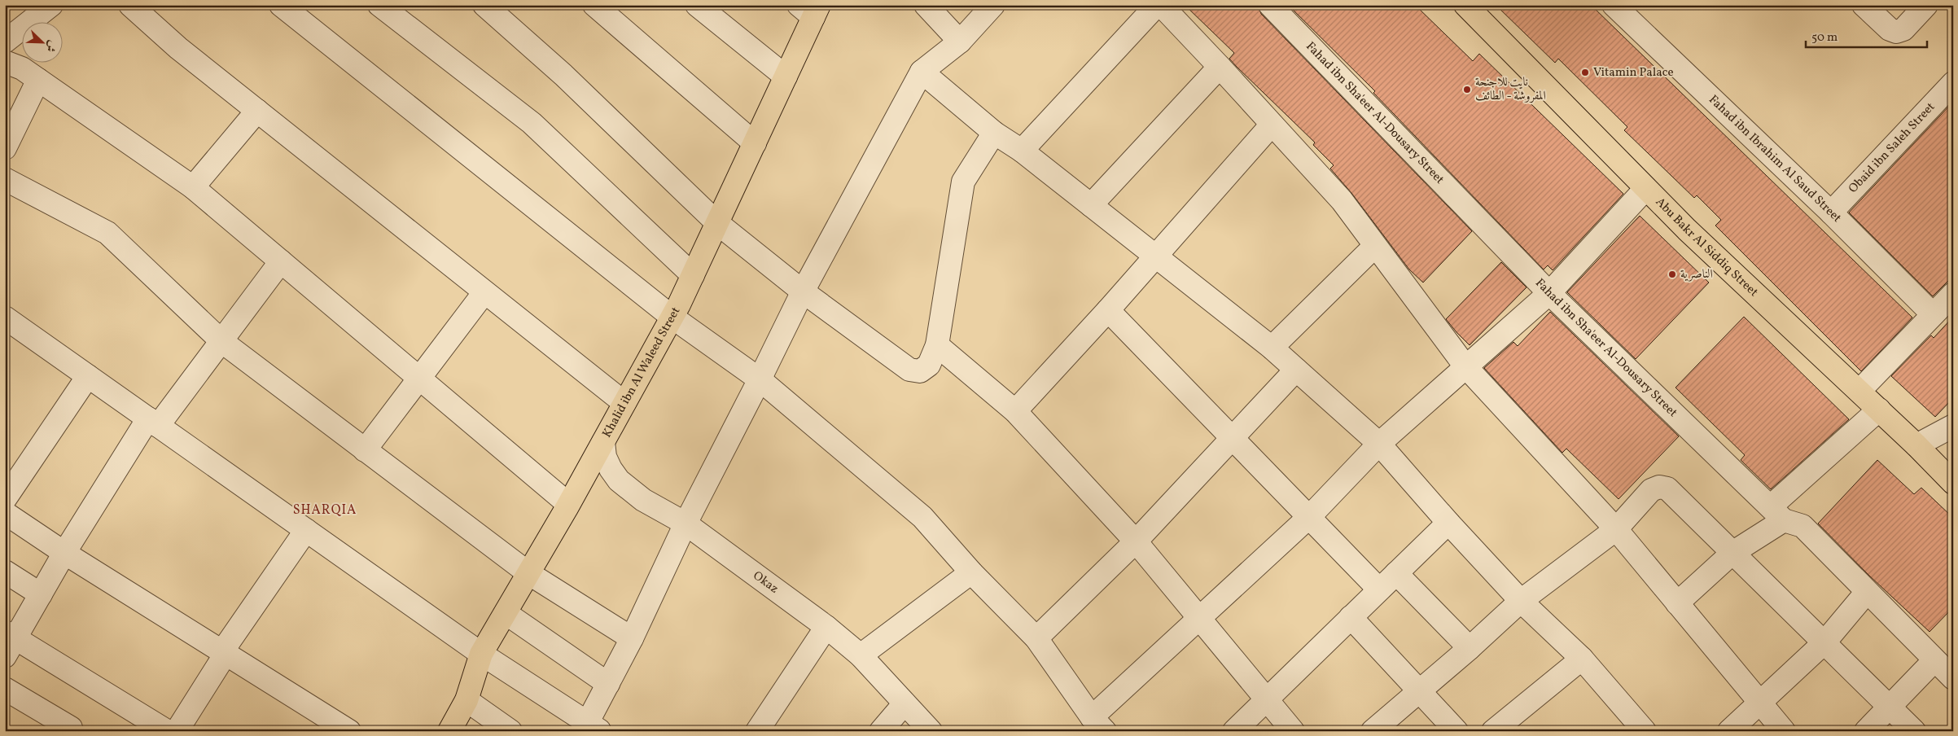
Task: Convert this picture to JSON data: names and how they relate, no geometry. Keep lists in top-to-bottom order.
{
  "streets": {
    "main road": ["Abu Bakr Al Siddiq Street", "Khalid ibn Al Waleed Street"],
    "street": [
      "Fahad ibn Sha'eer Al-Dousary Street",
      "Obaid ibn Saleh Street",
      "Fahad ibn Ibrahim Al Saud Street",
      "Okaz"
    ]
  },
  "crossings": [
    ["Obaid ibn Saleh Street", "Fahad ibn Ibrahim Al Saud Street"],
    ["Khalid ibn Al Waleed Street", "Okaz"]
  ],
  "districts": ["SHARQIA"],
  "places": ["Vitamin Palace", "نايت للاجنحة المفروشة - الطائف", "الناصرية"],
  "scale_bar": "50 m",
  "north": "bottom right"
}
